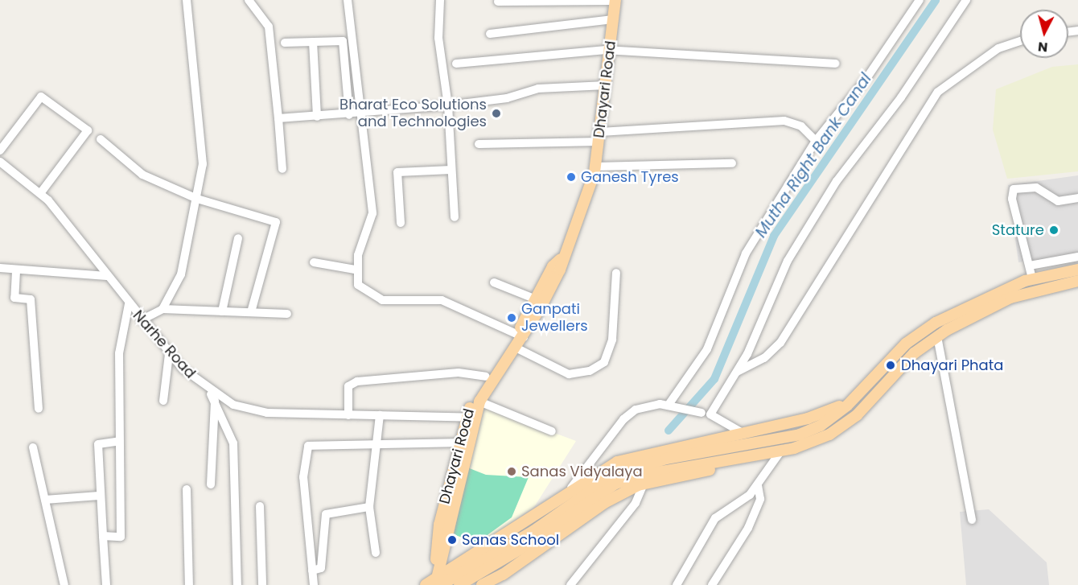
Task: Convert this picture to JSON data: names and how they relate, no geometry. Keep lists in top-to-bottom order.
{
  "streets": {
    "main road": ["Dhayari Road"],
    "street": ["Narhe Road"]
  },
  "crossings": [
    ["Dhayari Road", "Narhe Road"]
  ],
  "water": ["Mutha Right Bank Canal"],
  "places": [
    "Bharat Eco Solutions and Technologies",
    "Ganesh Tyres",
    "Stature",
    "Ganpati Jewellers",
    "Dhayari Phata",
    "Sanas Vidyalaya",
    "Sanas School"
  ],
  "north": "bottom"
}
